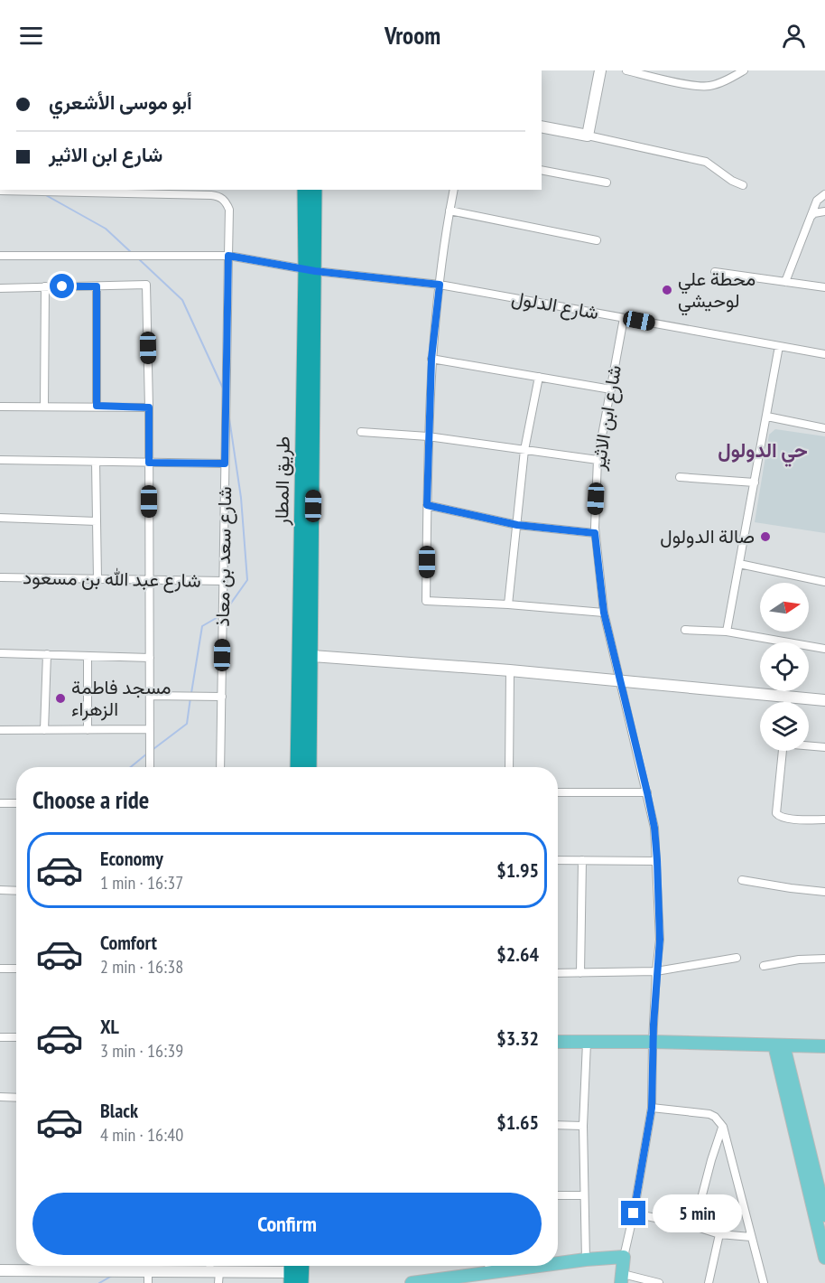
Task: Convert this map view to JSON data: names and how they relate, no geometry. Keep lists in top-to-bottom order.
{
  "streets": {
    "highway": ["طريق المطار"],
    "street": [
      "شارع الدلول",
      "شارع ابن الاثير",
      "شارع سعد بن معاذ",
      "شارع عبد الله بن مسعود"
    ]
  },
  "crossings": [
    ["شارع الدلول", "شارع ابن الاثير"],
    ["شارع الدلول", "طريق المطار"],
    ["شارع الدلول", "شارع سعد بن معاذ"],
    ["شارع سعد بن معاذ", "شارع عبد الله بن مسعود"]
  ],
  "districts": ["حي الدولول"],
  "places": ["محطة علي لوحيشي", "صالة الدولول", "مسجد فاطمة الزهراء"],
  "north": "right",
  "page": {
    "header": "Vroom",
    "banner": ["أبو موسى الأشعري", "شارع ابن الاثير"],
    "heading": "Choose a ride",
    "list": [
      {
        "name": "Economy",
        "note": "1 min · 16:37",
        "value": "$1.95"
      },
      {
        "name": "Comfort",
        "note": "2 min · 16:38",
        "value": "$2.64"
      },
      {
        "name": "XL",
        "note": "3 min · 16:39",
        "value": "$3.32"
      },
      {
        "name": "Black",
        "note": "4 min · 16:40",
        "value": "$1.65"
      }
    ],
    "buttons": "Confirm",
    "bubble": "5 min"
  }
}
